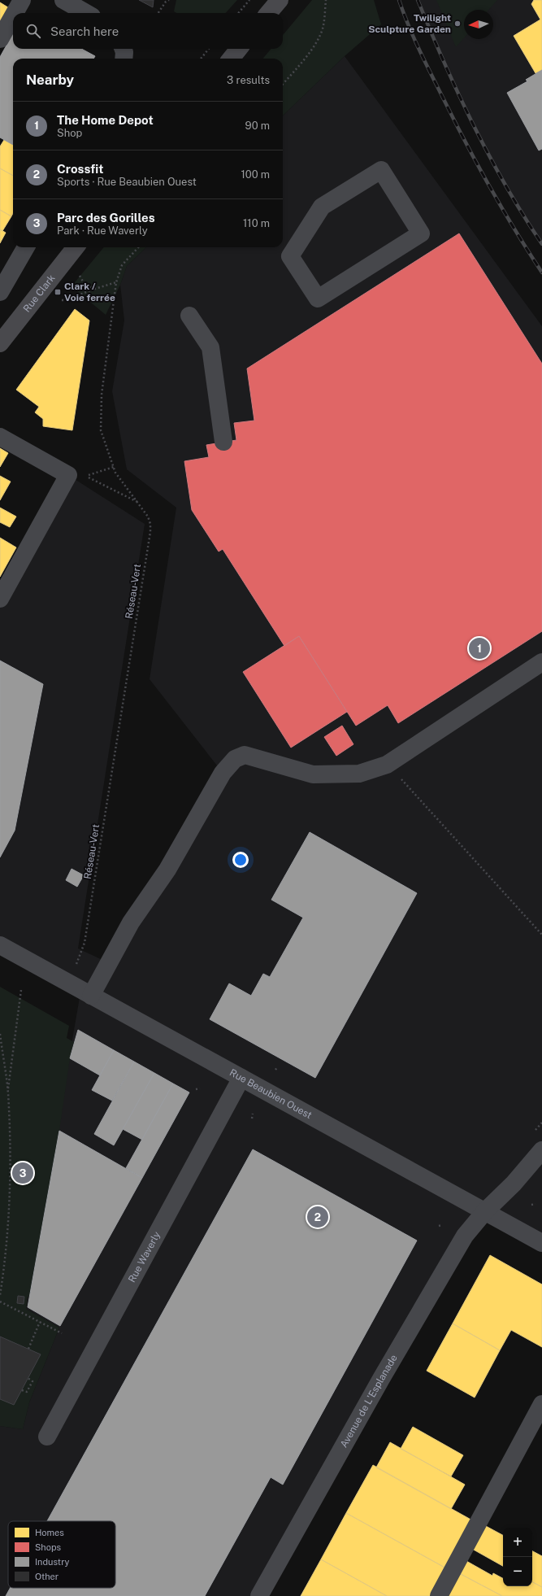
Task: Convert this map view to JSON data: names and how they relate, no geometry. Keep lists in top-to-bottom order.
{
  "streets": {
    "main road": ["Rue Clark"],
    "street": ["Rue Beaubien Ouest", "Rue Waverly", "Avenue de L'Esplanade"],
    "path": ["Réseau-Vert"]
  },
  "crossings": [
    ["Rue Beaubien Ouest", "Rue Waverly"],
    ["Rue Beaubien Ouest", "Avenue de L'Esplanade"]
  ],
  "places": {
    "other": ["Twilight Sculpture Garden"],
    "transit": ["Clark / Voie ferrée"]
  },
  "legend": [
    "Homes",
    "Shops",
    "Industry",
    "Other"
  ],
  "north": "left",
  "page": {
    "search": "Search here",
    "heading": ["Nearby", "3 results"],
    "list": [
      {
        "mark": "1",
        "name": "The Home Depot",
        "note": "Shop",
        "value": "90 m"
      },
      {
        "mark": "2",
        "name": "Crossfit",
        "note": "Sports · Rue Beaubien Ouest",
        "value": "100 m"
      },
      {
        "mark": "3",
        "name": "Parc des Gorilles",
        "note": "Park · Rue Waverly",
        "value": "110 m"
      }
    ],
    "pins": ["1", "3", "2"],
    "map_buttons": ["+", "−"]
  }
}
